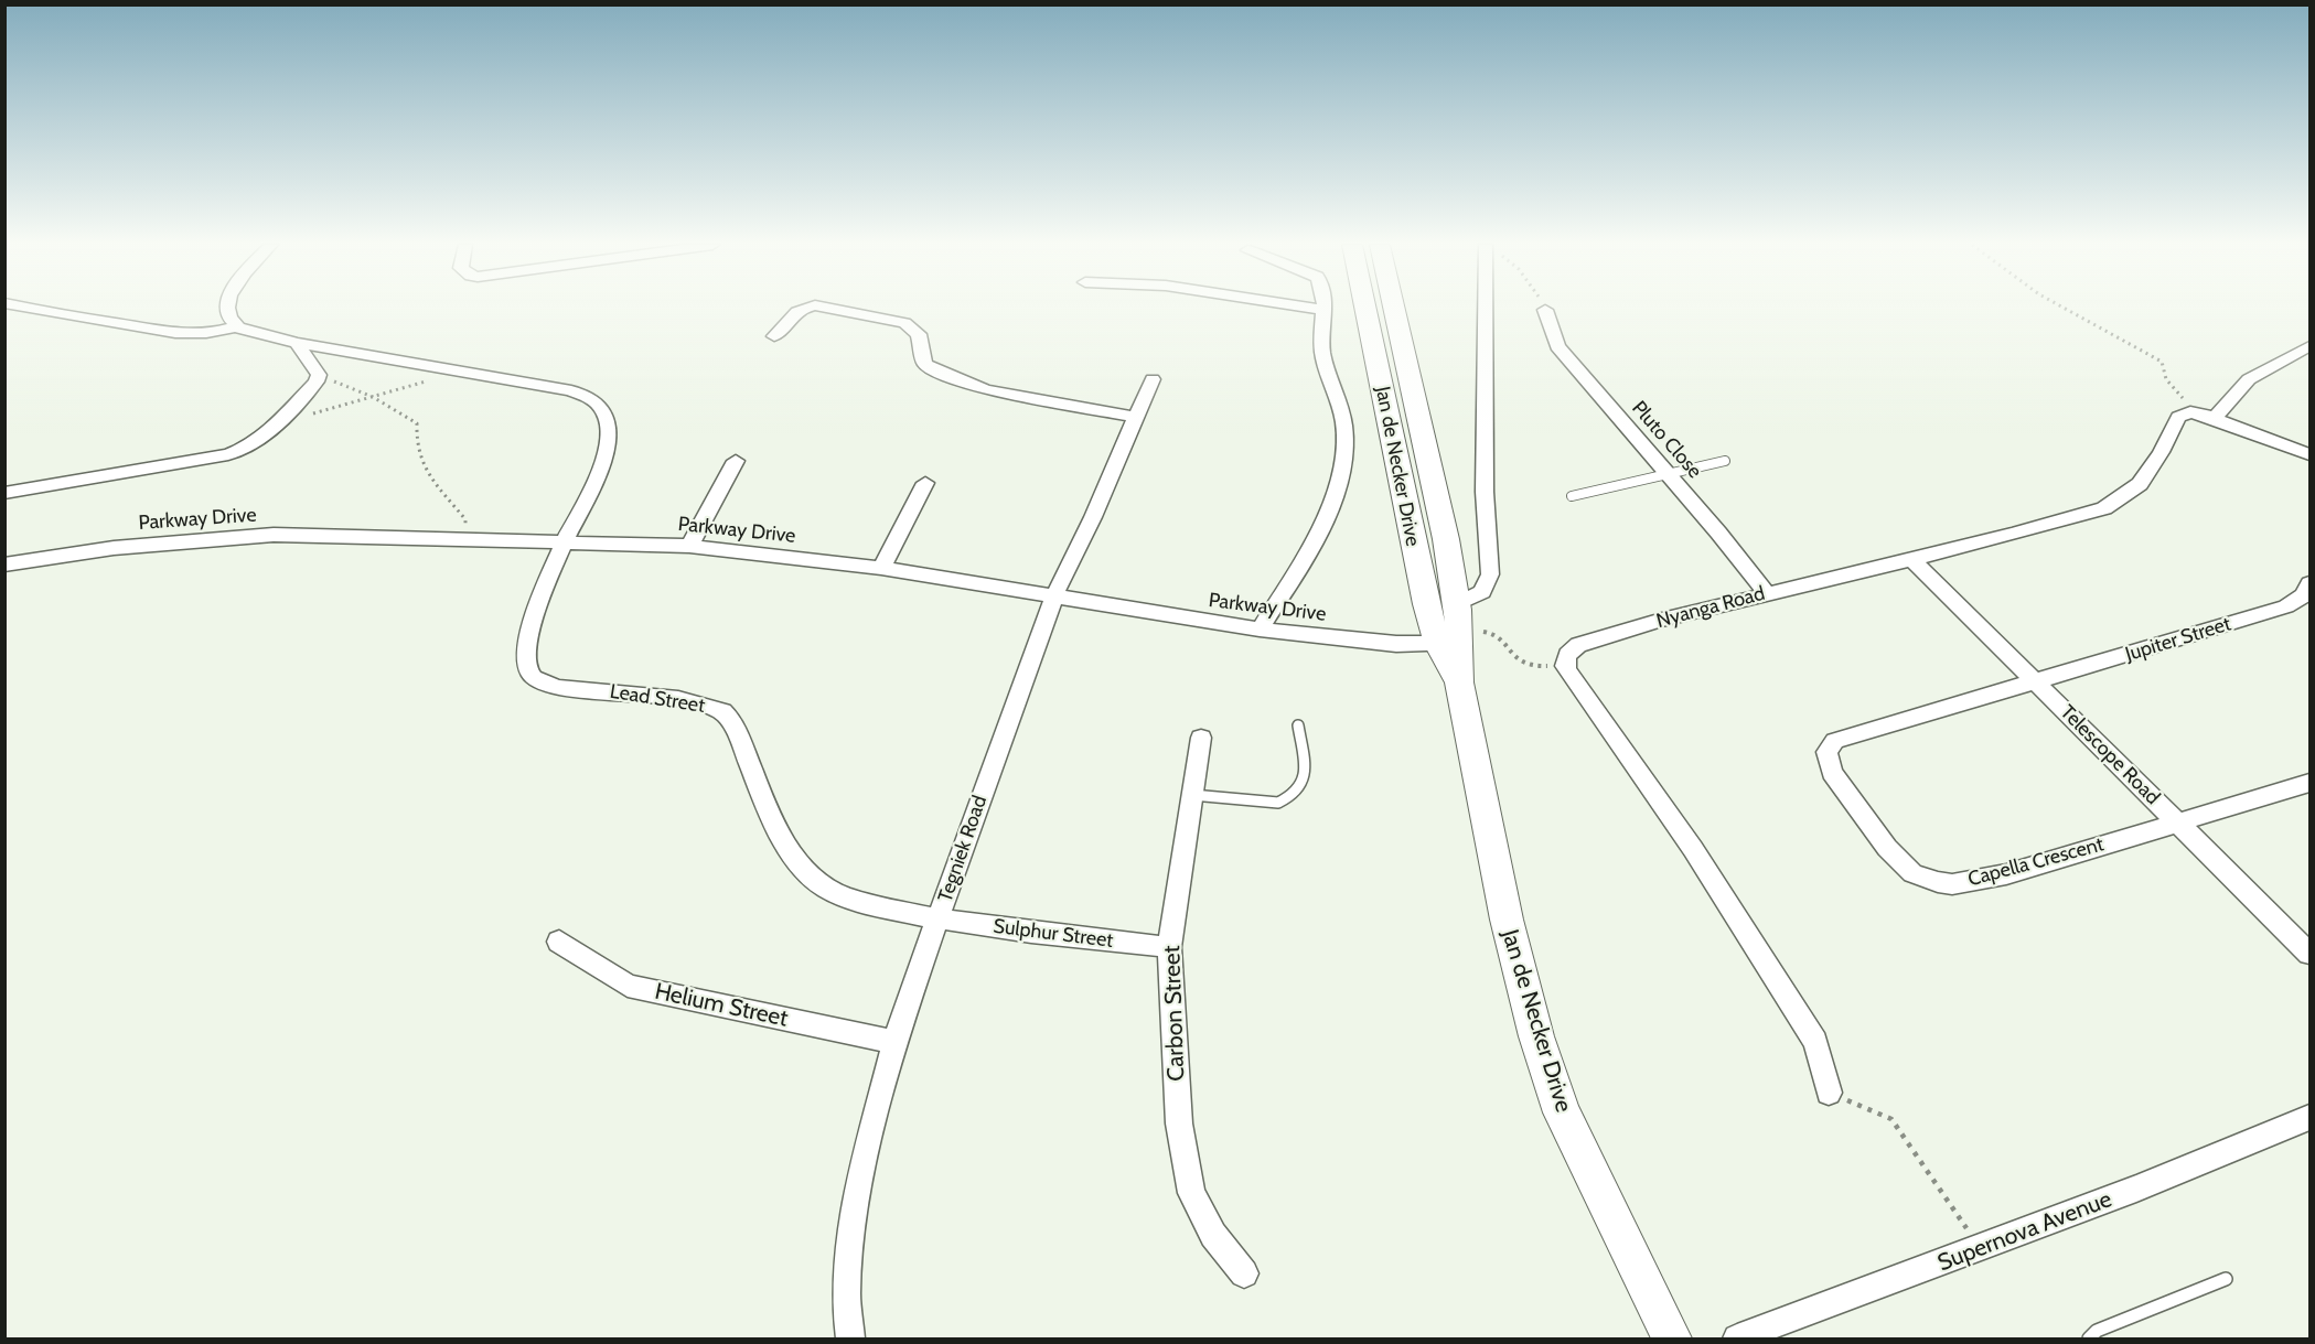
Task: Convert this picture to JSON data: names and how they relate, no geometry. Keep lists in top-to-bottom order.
{
  "streets": {
    "main road": ["Jan de Necker Drive"],
    "street": [
      "Pluto Close",
      "Parkway Drive",
      "Nyanga Road",
      "Jupiter Street",
      "Lead Street",
      "Telescope Road",
      "Tegniek Road",
      "Capella Crescent",
      "Sulphur Street",
      "Helium Street",
      "Carbon Street",
      "Supernova Avenue"
    ]
  },
  "crossings": [
    ["Pluto Close", "Nyanga Road"],
    ["Jan de Necker Drive", "Parkway Drive"],
    ["Parkway Drive", "Lead Street"],
    ["Parkway Drive", "Tegniek Road"],
    ["Nyanga Road", "Telescope Road"],
    ["Jupiter Street", "Telescope Road"],
    ["Jupiter Street", "Capella Crescent"],
    ["Lead Street", "Tegniek Road"],
    ["Lead Street", "Sulphur Street"],
    ["Telescope Road", "Capella Crescent"],
    ["Tegniek Road", "Sulphur Street"],
    ["Tegniek Road", "Helium Street"],
    ["Sulphur Street", "Carbon Street"]
  ]
}
